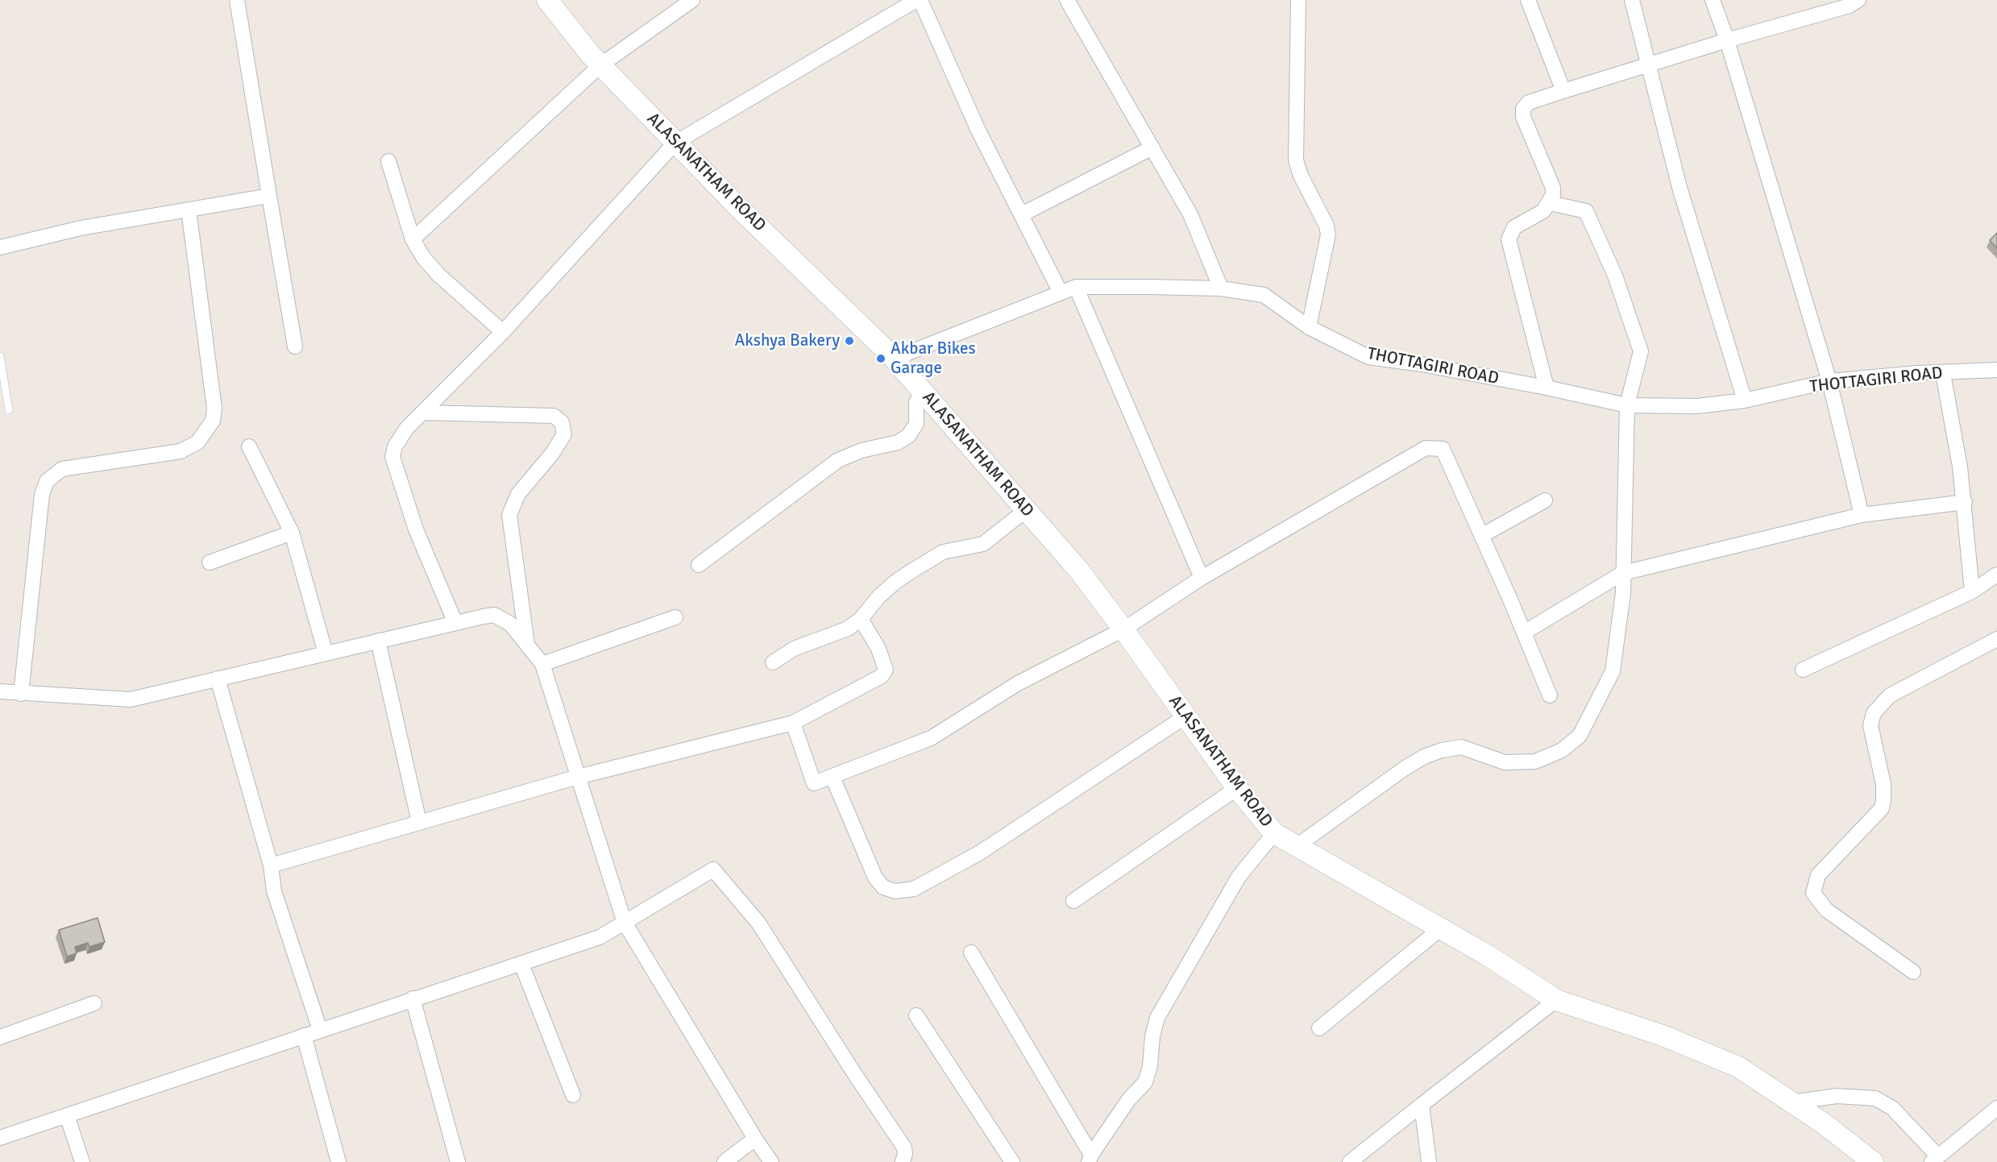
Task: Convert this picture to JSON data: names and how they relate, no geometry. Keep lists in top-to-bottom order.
{
  "streets": {
    "main road": ["ALASANATHAM ROAD"],
    "street": ["THOTTAGIRI ROAD"]
  },
  "crossings": [
    ["ALASANATHAM ROAD", "THOTTAGIRI ROAD"]
  ],
  "places": ["Akshya Bakery", "Akbar Bikes Garage"]
}
